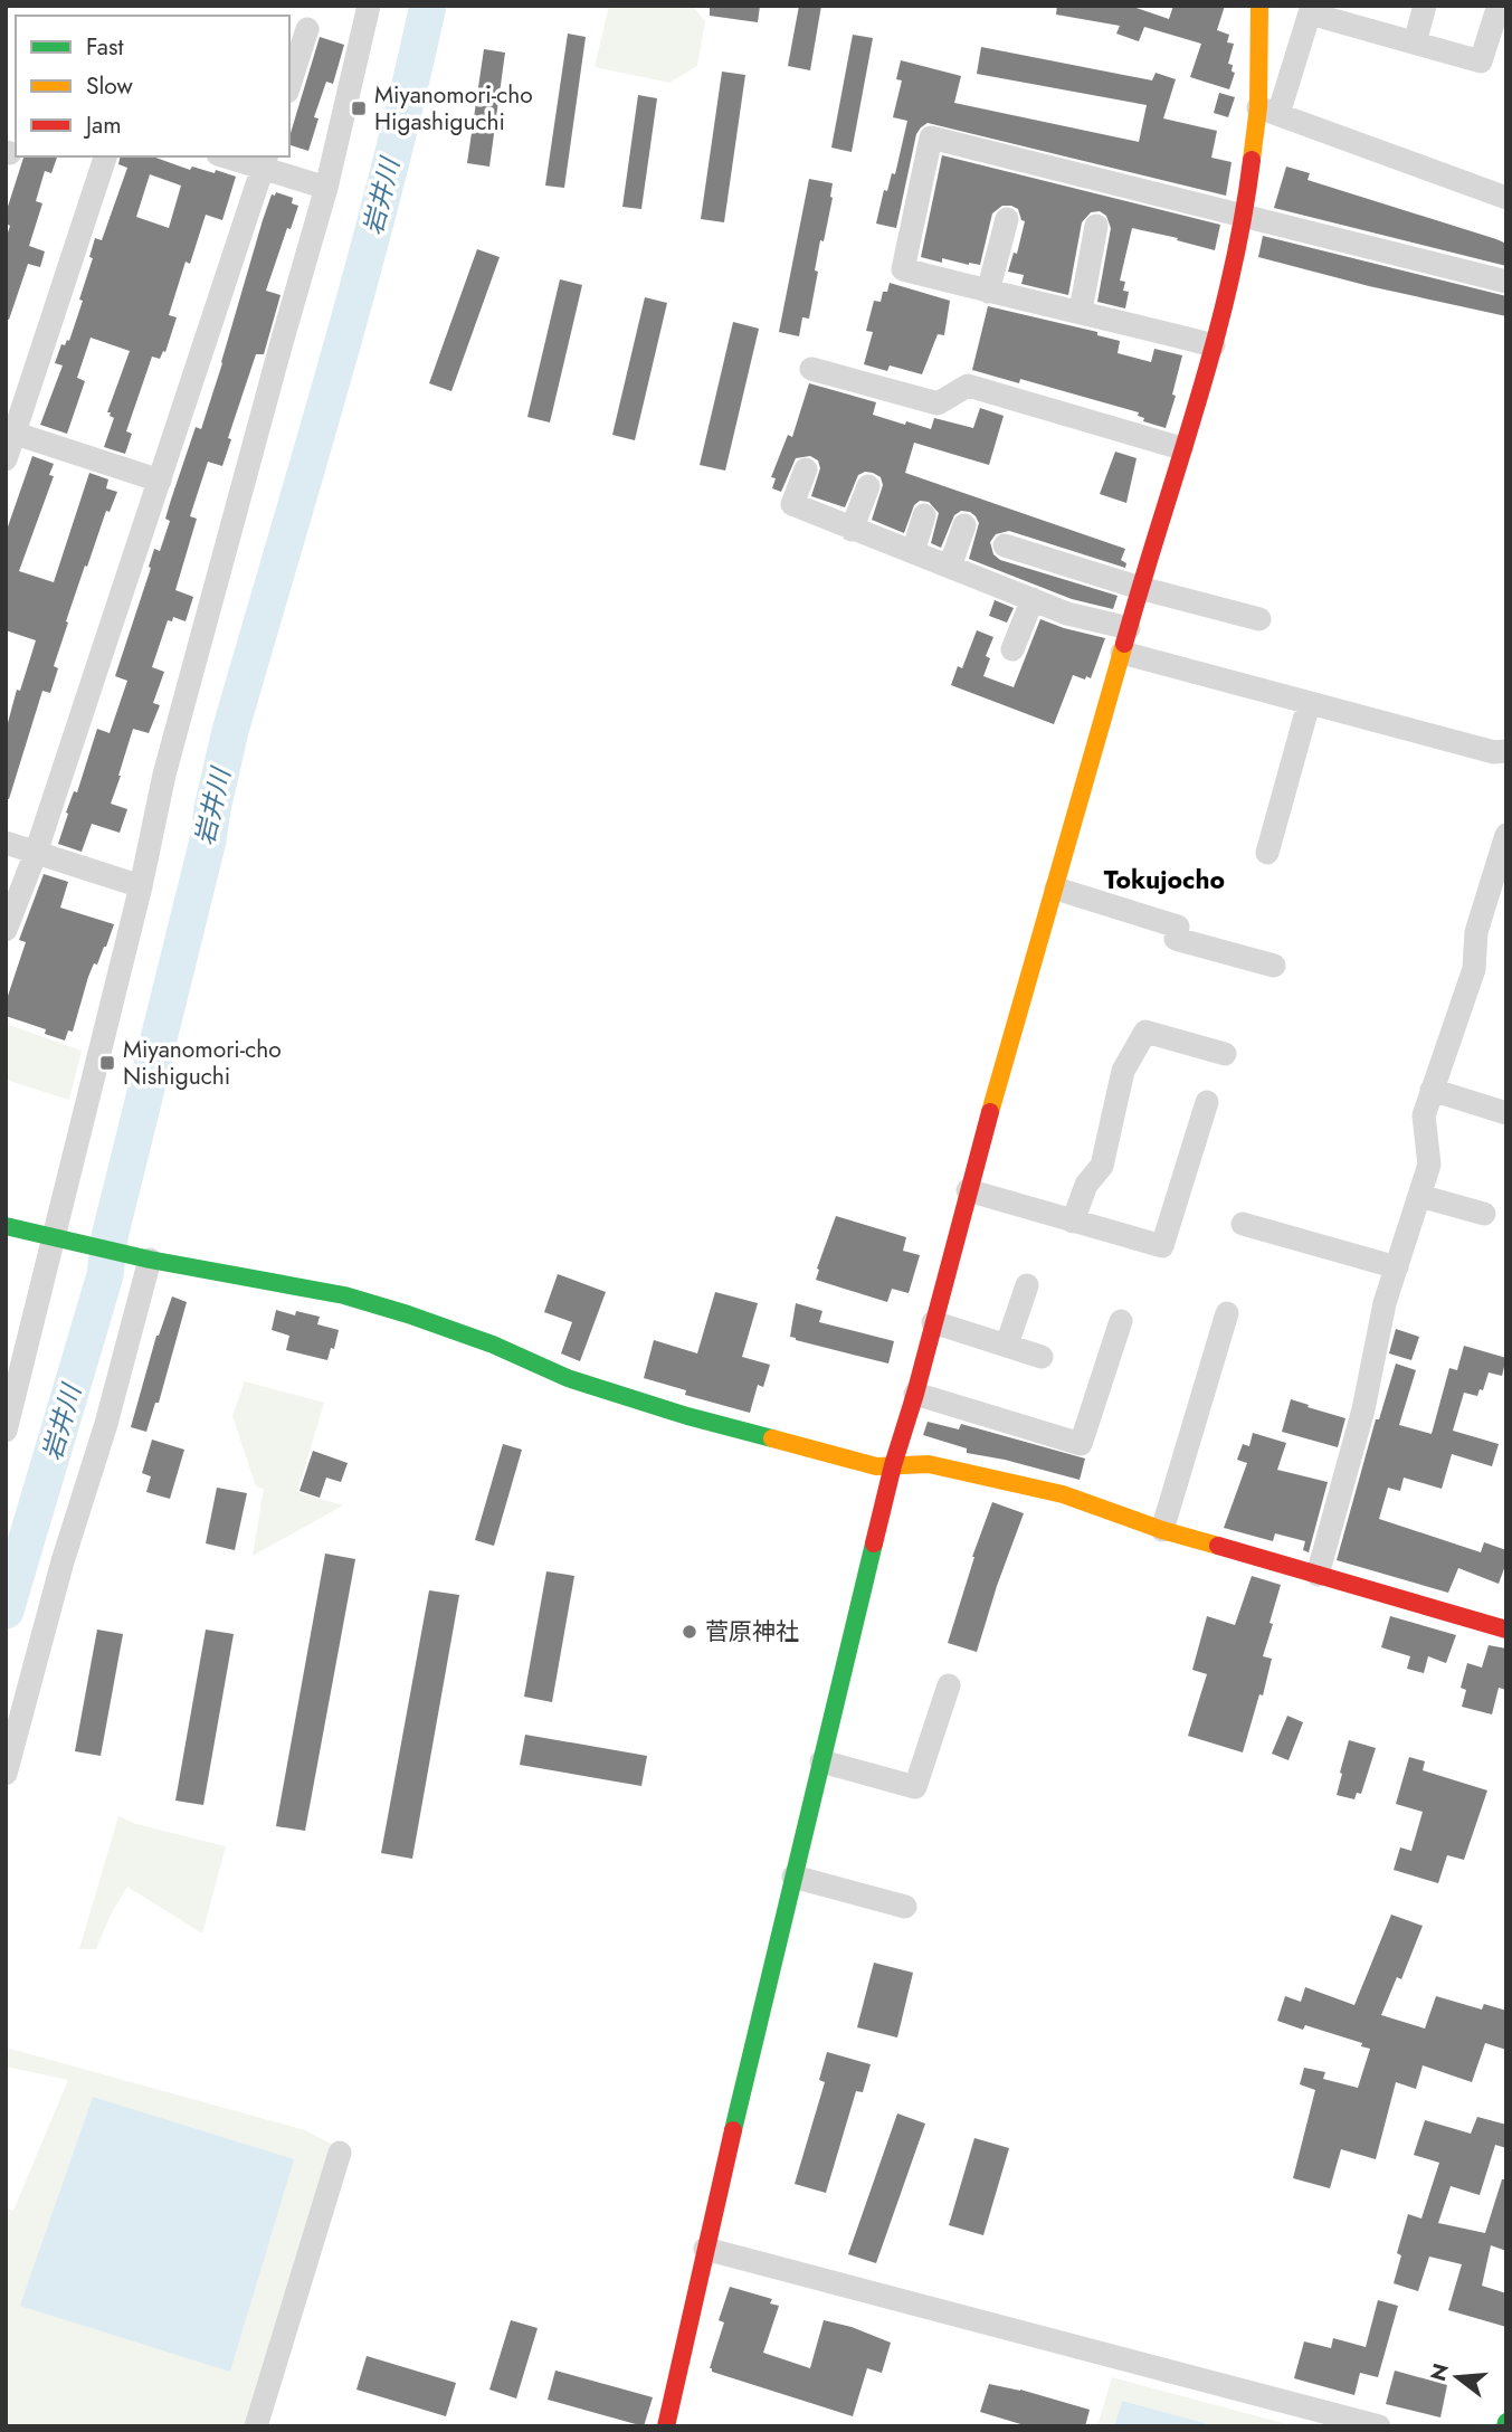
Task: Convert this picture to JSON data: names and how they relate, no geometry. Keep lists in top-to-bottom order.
{
  "districts": ["Tokujocho"],
  "water": ["岩井川"],
  "places": {
    "transit": ["Miyanomori-cho Higashiguchi", "Miyanomori-cho Nishiguchi"],
    "other": ["菅原神社"]
  },
  "legend": ["Fast", "Slow", "Jam"],
  "north": "left"
}
